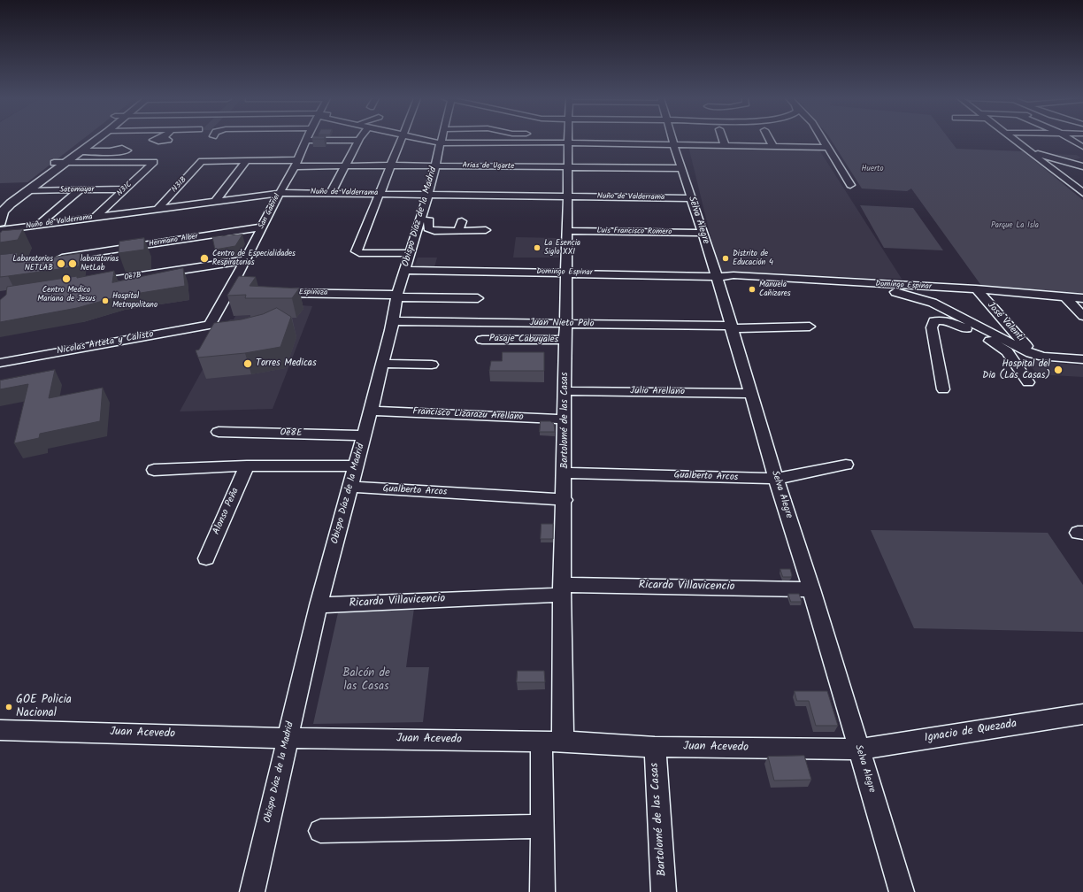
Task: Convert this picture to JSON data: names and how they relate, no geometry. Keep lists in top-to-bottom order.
{
  "streets": {
    "street": [
      "Arias de Ugarte",
      "N31B",
      "N31C",
      "Sotomayor",
      "Nuño de Valderrama",
      "San Gabriel",
      "Obispo Díaz de la Madrid",
      "Selva Alegre",
      "Luis Francisco Romero",
      "Hermano Alber",
      "Domingo Espinar",
      "Oe7B",
      "Espinoza",
      "José Valenti",
      "Juan Nieto Polo",
      "Pasaje Cabuyales",
      "Nicolas Arteta y Calisto",
      "Julio Arellano",
      "Francisco Lizarazu Arellano",
      "Bartolomé de las Casas",
      "Oe8E",
      "Gualberto Arcos",
      "Alonso Peña",
      "Ricardo Villavicencio",
      "Ignacio de Quezada",
      "Juan Acevedo"
    ]
  },
  "crossings": [
    ["Arias de Ugarte", "N31B"],
    ["Arias de Ugarte", "San Gabriel"],
    ["Arias de Ugarte", "Obispo Díaz de la Madrid"],
    ["Arias de Ugarte", "Selva Alegre"],
    ["Arias de Ugarte", "Bartolomé de las Casas"],
    ["N31B", "Nuño de Valderrama"],
    ["N31C", "Sotomayor"],
    ["N31C", "Nuño de Valderrama"],
    ["Nuño de Valderrama", "San Gabriel"],
    ["Nuño de Valderrama", "Obispo Díaz de la Madrid"],
    ["Nuño de Valderrama", "Selva Alegre"],
    ["Nuño de Valderrama", "Bartolomé de las Casas"],
    ["San Gabriel", "Hermano Alber"],
    ["San Gabriel", "Oe7B"],
    ["San Gabriel", "Nicolas Arteta y Calisto"],
    ["Obispo Díaz de la Madrid", "Domingo Espinar"],
    ["Obispo Díaz de la Madrid", "Espinoza"],
    ["Obispo Díaz de la Madrid", "Juan Nieto Polo"],
    ["Obispo Díaz de la Madrid", "Francisco Lizarazu Arellano"],
    ["Obispo Díaz de la Madrid", "Oe8E"],
    ["Obispo Díaz de la Madrid", "Gualberto Arcos"],
    ["Obispo Díaz de la Madrid", "Ricardo Villavicencio"],
    ["Obispo Díaz de la Madrid", "Juan Acevedo"],
    ["Selva Alegre", "Luis Francisco Romero"],
    ["Selva Alegre", "Domingo Espinar"],
    ["Selva Alegre", "Juan Nieto Polo"],
    ["Selva Alegre", "Julio Arellano"],
    ["Selva Alegre", "Gualberto Arcos"],
    ["Selva Alegre", "Ricardo Villavicencio"],
    ["Selva Alegre", "Ignacio de Quezada"],
    ["Selva Alegre", "Juan Acevedo"],
    ["Luis Francisco Romero", "Bartolomé de las Casas"],
    ["Domingo Espinar", "José Valenti"],
    ["Domingo Espinar", "Bartolomé de las Casas"],
    ["Juan Nieto Polo", "Bartolomé de las Casas"],
    ["Pasaje Cabuyales", "Bartolomé de las Casas"],
    ["Julio Arellano", "Bartolomé de las Casas"],
    ["Francisco Lizarazu Arellano", "Bartolomé de las Casas"],
    ["Bartolomé de las Casas", "Gualberto Arcos"],
    ["Bartolomé de las Casas", "Ricardo Villavicencio"],
    ["Bartolomé de las Casas", "Juan Acevedo"],
    ["Ignacio de Quezada", "Juan Acevedo"]
  ],
  "parks": ["Huerto", "Parque La Isla", "Balcón de las Casas"],
  "places": [
    "La Esencia Siglo XXI",
    "Centro de Especialidades Respiratorias",
    "Distrito de Educación 4",
    "Laboratorios NETLAB",
    "laboratorias NetLab",
    "Centro Medico Mariana de Jesus",
    "Manuela Cañizares",
    "Hospital Metropolitano",
    "Torres Medicas",
    "Hospital del Dia (Las Casas)",
    "GOE Policia Nacional"
  ]
}
